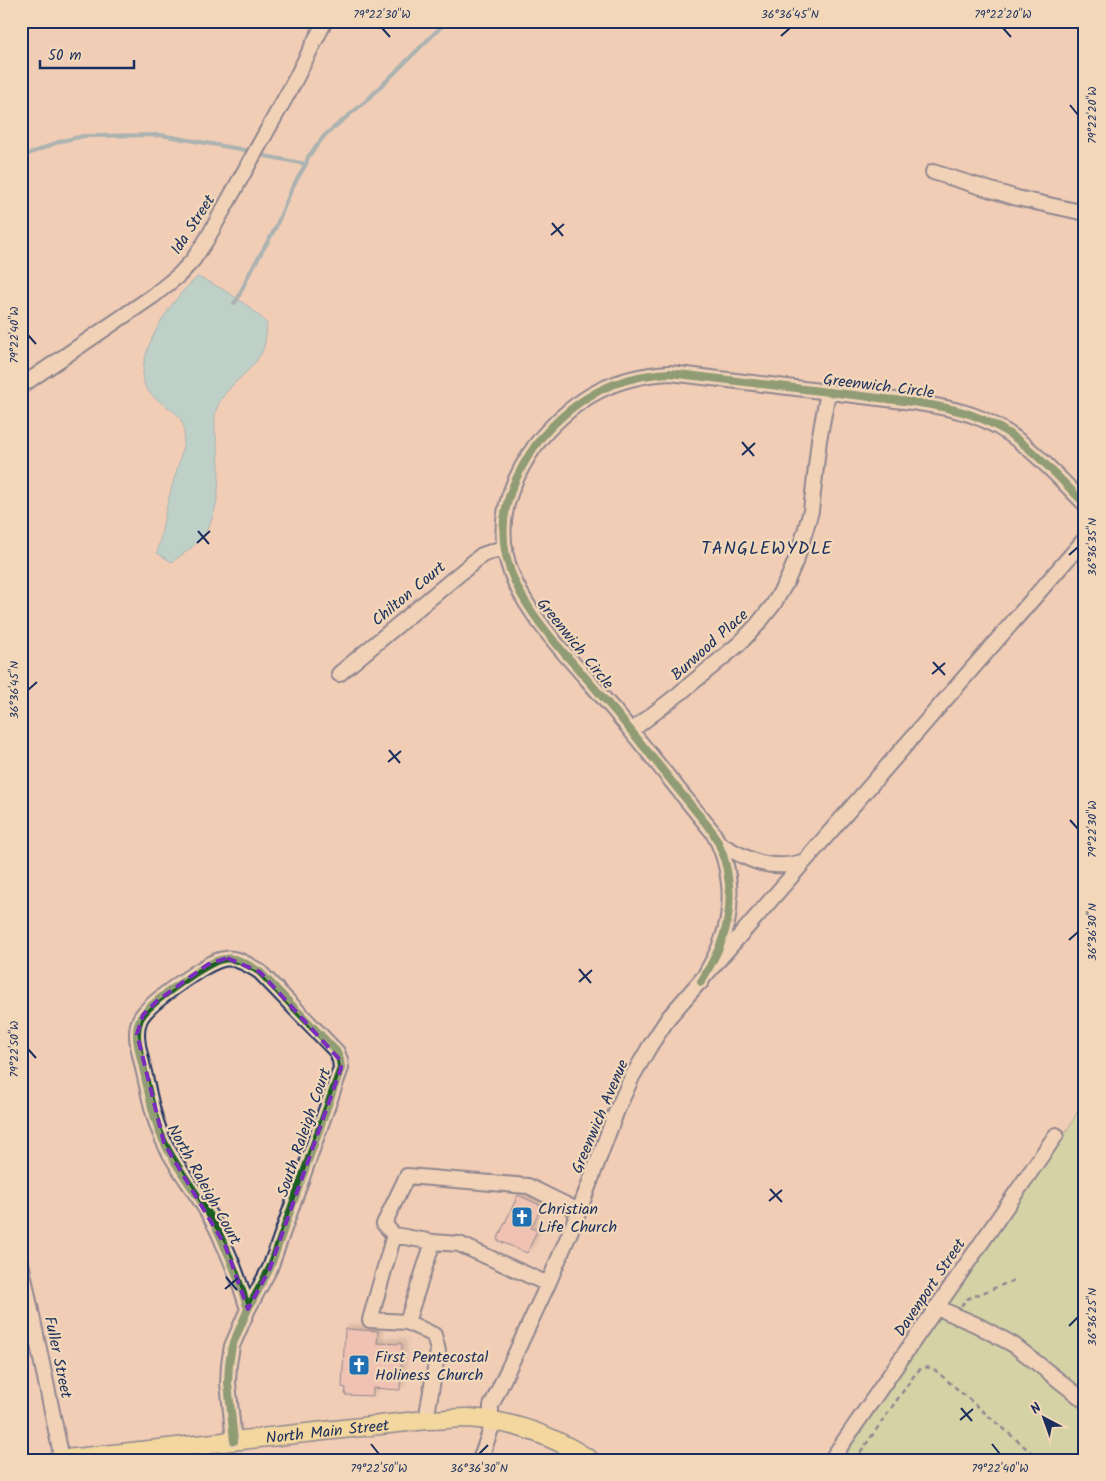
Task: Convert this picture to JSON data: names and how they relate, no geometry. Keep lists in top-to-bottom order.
{
  "streets": {
    "main road": ["North Main Street"],
    "street": [
      "Ida Street",
      "Greenwich Circle",
      "Chilton Court",
      "Burwood Place",
      "Greenwich Avenue",
      "South Raleigh Court",
      "North Raleigh Court",
      "Davenport Street",
      "Fuller Street"
    ]
  },
  "crossings": [
    ["Greenwich Circle", "Chilton Court"],
    ["Greenwich Circle", "Burwood Place"],
    ["Greenwich Circle", "Greenwich Avenue"],
    ["Greenwich Avenue", "North Main Street"],
    ["South Raleigh Court", "North Raleigh Court"],
    ["South Raleigh Court", "North Main Street"],
    ["Fuller Street", "North Main Street"]
  ],
  "districts": ["TANGLEWYDLE"],
  "places": {
    "church": ["Christian Life Church", "First Pentecostal Holiness Church"]
  },
  "scale_bar": "50 m",
  "north": "top left",
  "coordinates": [
    "79°22'30\"W",
    "36°36'45\"N",
    "79°22'20\"W",
    "79°22'40\"W",
    "36°36'35\"N",
    "36°36'30\"N",
    "79°22'50\"W",
    "36°36'25\"N"
  ]
}
